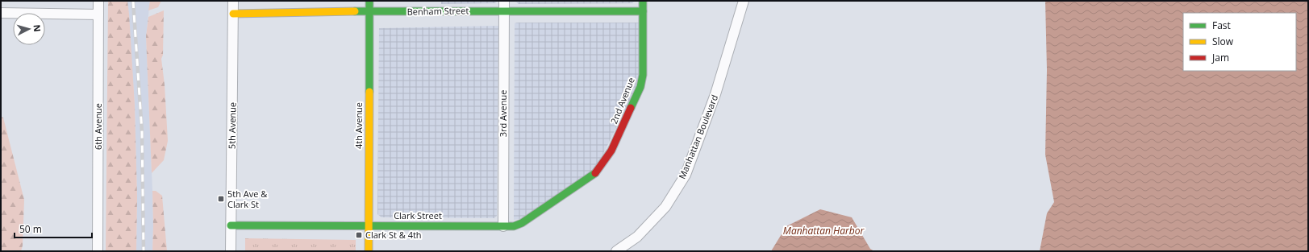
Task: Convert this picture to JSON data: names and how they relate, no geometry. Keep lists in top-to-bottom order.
{
  "streets": {
    "street": [
      "Benham Street",
      "2nd Avenue",
      "3rd Avenue",
      "5th Avenue",
      "4th Avenue",
      "6th Avenue",
      "Manhattan Boulevard",
      "Clark Street"
    ]
  },
  "crossings": [
    ["Benham Street", "2nd Avenue"],
    ["Benham Street", "3rd Avenue"],
    ["Benham Street", "5th Avenue"],
    ["Benham Street", "4th Avenue"],
    ["2nd Avenue", "Clark Street"],
    ["3rd Avenue", "Clark Street"],
    ["5th Avenue", "Clark Street"],
    ["4th Avenue", "Clark Street"]
  ],
  "water": ["Manhattan Harbor"],
  "places": {
    "transit": ["5th Ave & Clark St", "Clark St & 4th"]
  },
  "legend": ["Fast", "Slow", "Jam"],
  "scale_bar": "50 m",
  "north": "right"
}
